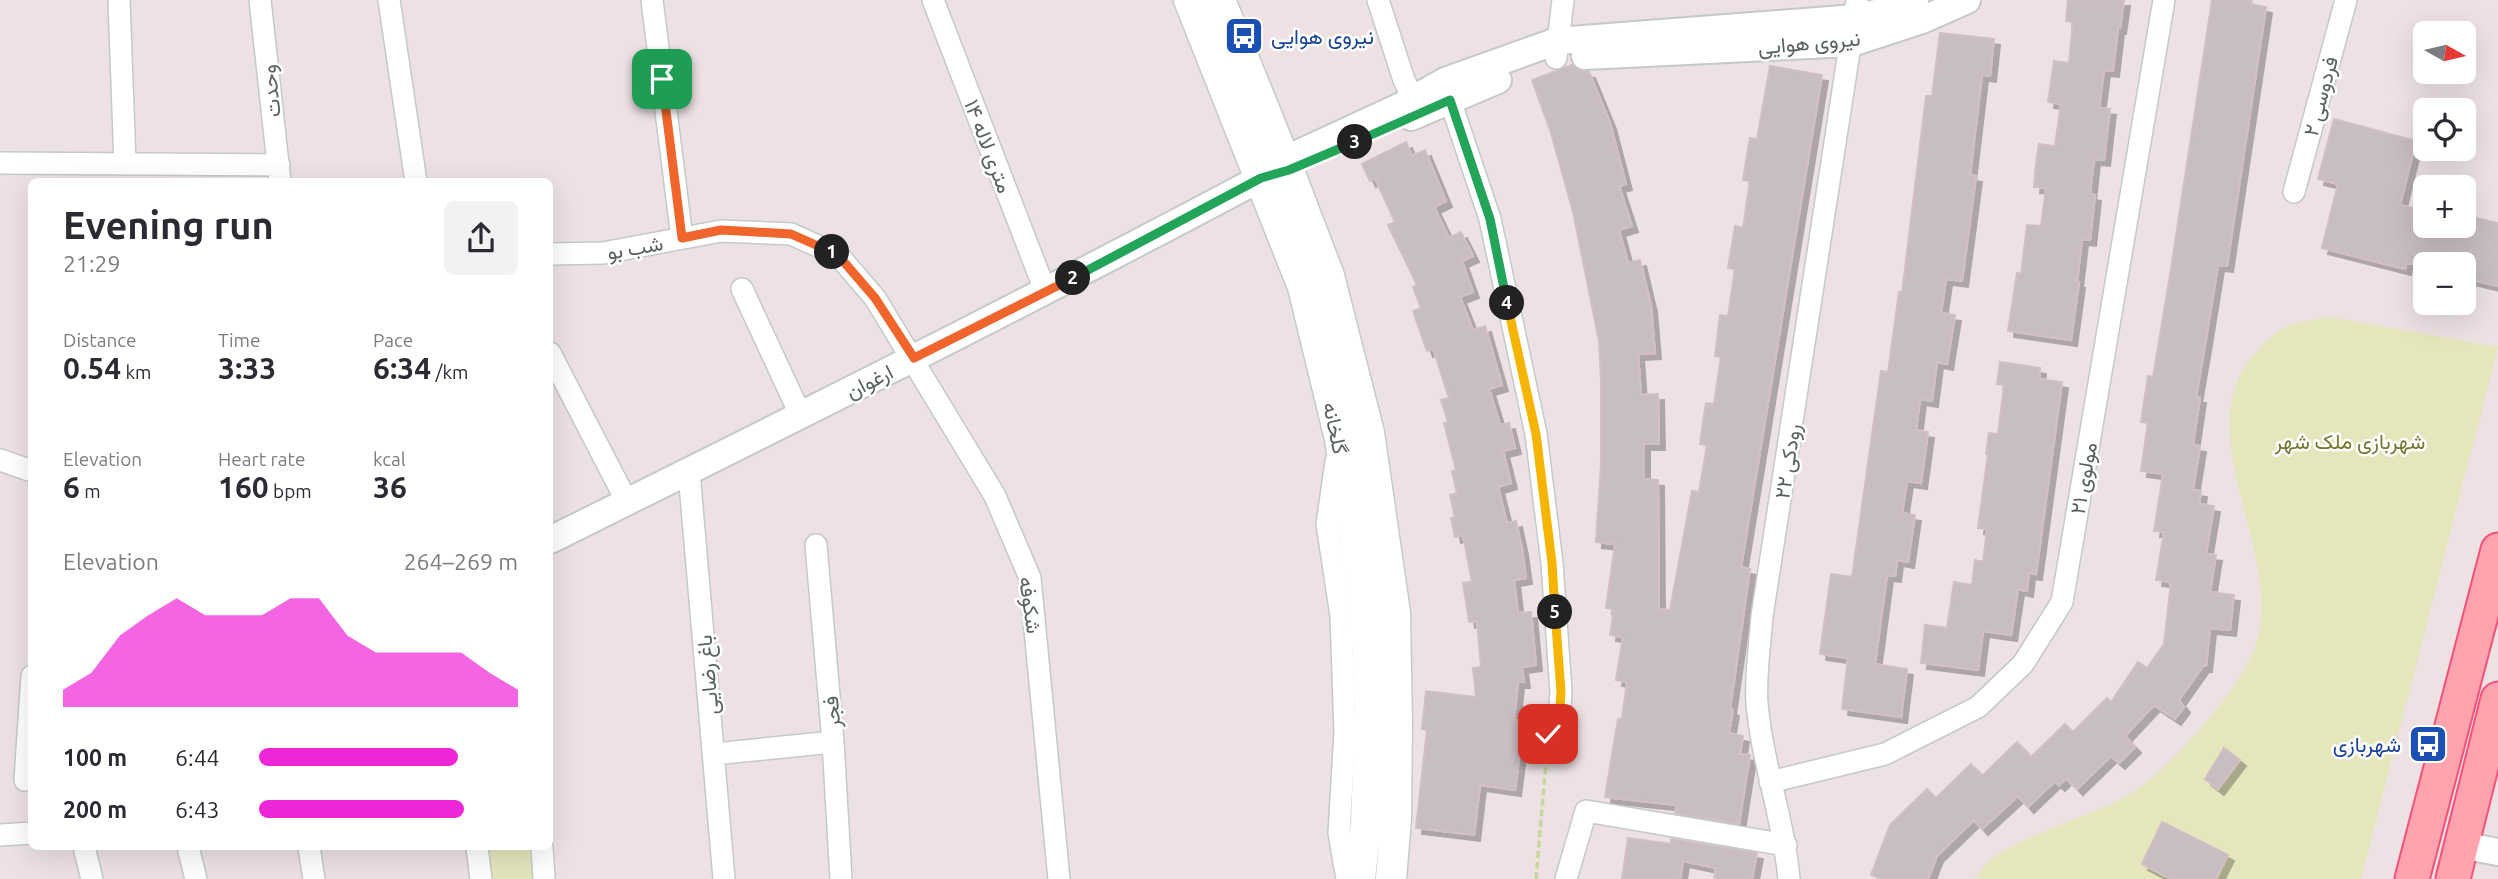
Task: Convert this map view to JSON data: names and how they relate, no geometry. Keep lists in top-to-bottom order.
{
  "streets": {
    "main road": ["گلخانه"],
    "street": [
      "نیروی هوایی",
      "وحدت",
      "فردوسی ۲",
      "۱۴ متری لاله",
      "شب بو",
      "ارغوان",
      "رودکی ۲۲",
      "مولوی ۲۱",
      "شکوفه",
      "باغ رضایی",
      "فجر"
    ]
  },
  "crossings": [
    ["نیروی هوایی", "ارغوان"],
    ["نیروی هوایی", "گلخانه"],
    ["نیروی هوایی", "رودکی ۲۲"],
    ["۱۴ متری لاله", "ارغوان"],
    ["شب بو", "ارغوان"],
    ["شب بو", "شکوفه"],
    ["ارغوان", "گلخانه"],
    ["ارغوان", "شکوفه"],
    ["ارغوان", "باغ رضایی"],
    ["رودکی ۲۲", "مولوی ۲۱"]
  ],
  "parks": ["شهربازی ملک شهر"],
  "places": {
    "bus stop": ["نیروی هوایی", "شهربازی"]
  },
  "north": "right",
  "page": {
    "map_buttons": ["+", "−"],
    "pins": [
      "3",
      "1",
      "2",
      "4",
      "5"
    ],
    "heading": ["Evening run", "21:29"],
    "stats": [
      ["Distance", "0.54 km"],
      ["Time", "3:33"],
      ["Pace", "6:34 /km"],
      ["Elevation", "6 m"],
      ["Heart rate", "160 bpm"],
      ["kcal", "36"]
    ],
    "chart": ["Elevation", "264–269 m"],
    "list": [
      {
        "name": "100 m",
        "note": "6:44"
      },
      {
        "name": "200 m",
        "note": "6:43"
      }
    ]
  }
}
